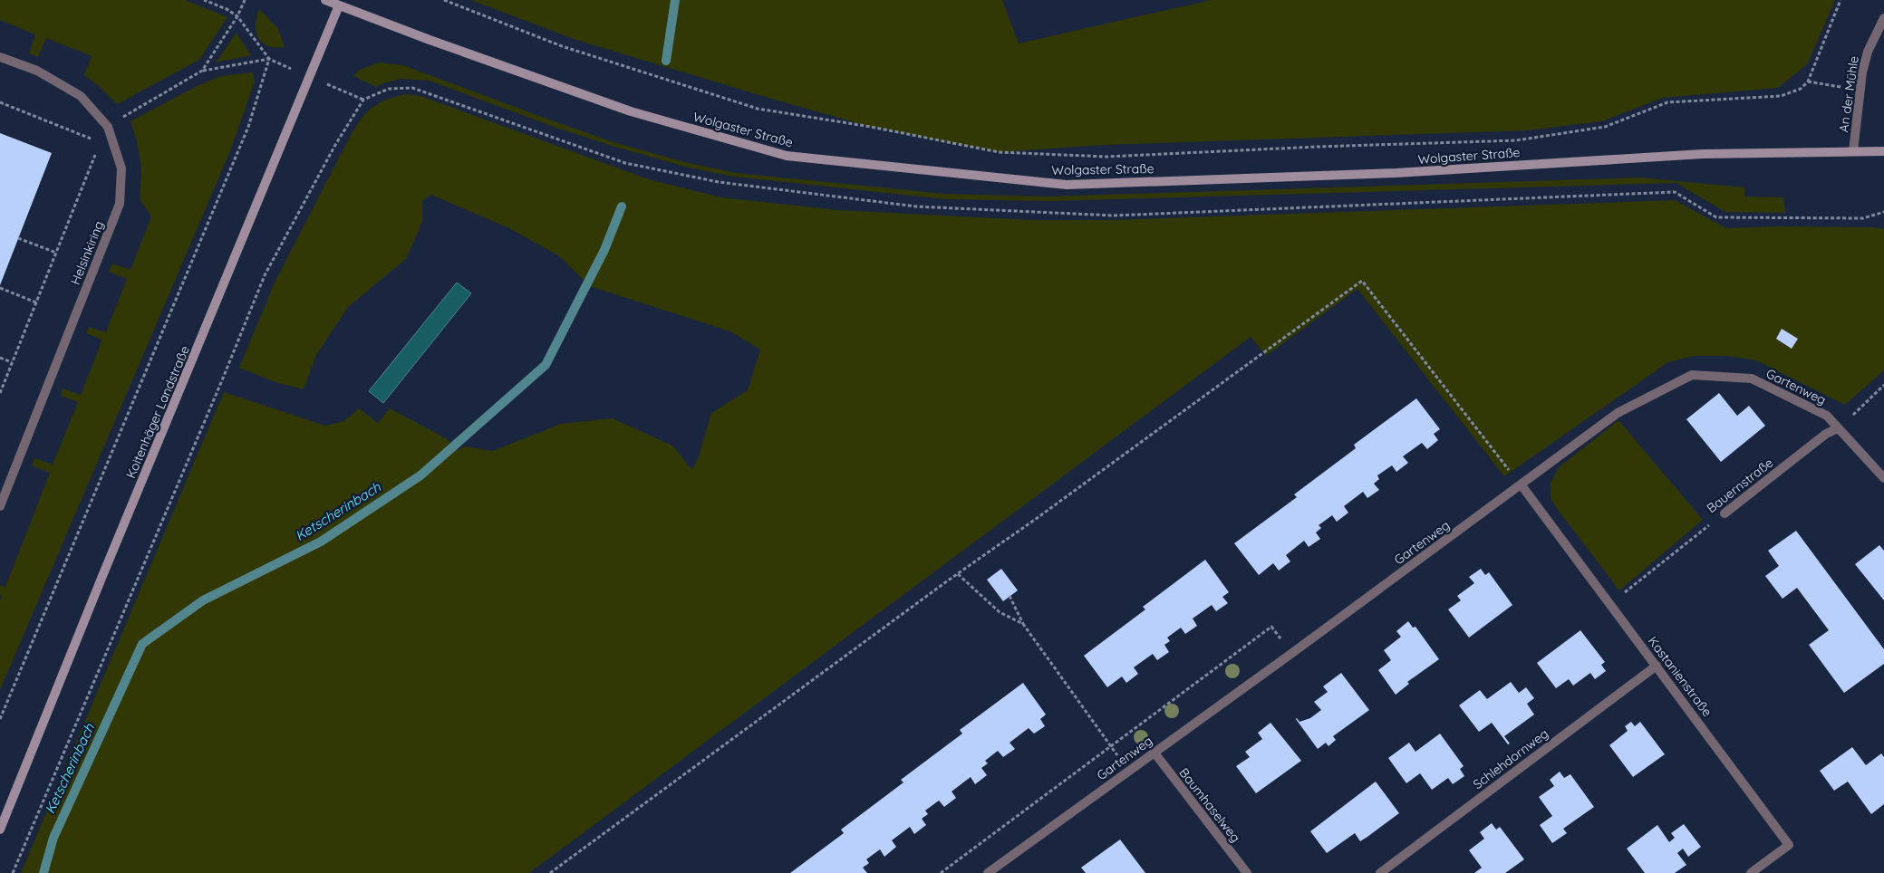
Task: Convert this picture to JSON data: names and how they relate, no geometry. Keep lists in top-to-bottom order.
{
  "streets": {
    "main road": ["Wolgaster Straße", "Koitenhäger Landstraße"],
    "street": [
      "An der Mühle",
      "Helsinkiring",
      "Gartenweg",
      "Bauernstraße",
      "Kastanienstraße",
      "Schlehdornweg",
      "Baumhaselweg"
    ]
  },
  "crossings": [
    ["An der Mühle", "Wolgaster Straße"],
    ["Wolgaster Straße", "Koitenhäger Landstraße"],
    ["Gartenweg", "Bauernstraße"],
    ["Gartenweg", "Kastanienstraße"],
    ["Gartenweg", "Baumhaselweg"],
    ["Bauernstraße", "Kastanienstraße"],
    ["Kastanienstraße", "Schlehdornweg"]
  ],
  "water": ["Ketscherinbach"]
}
